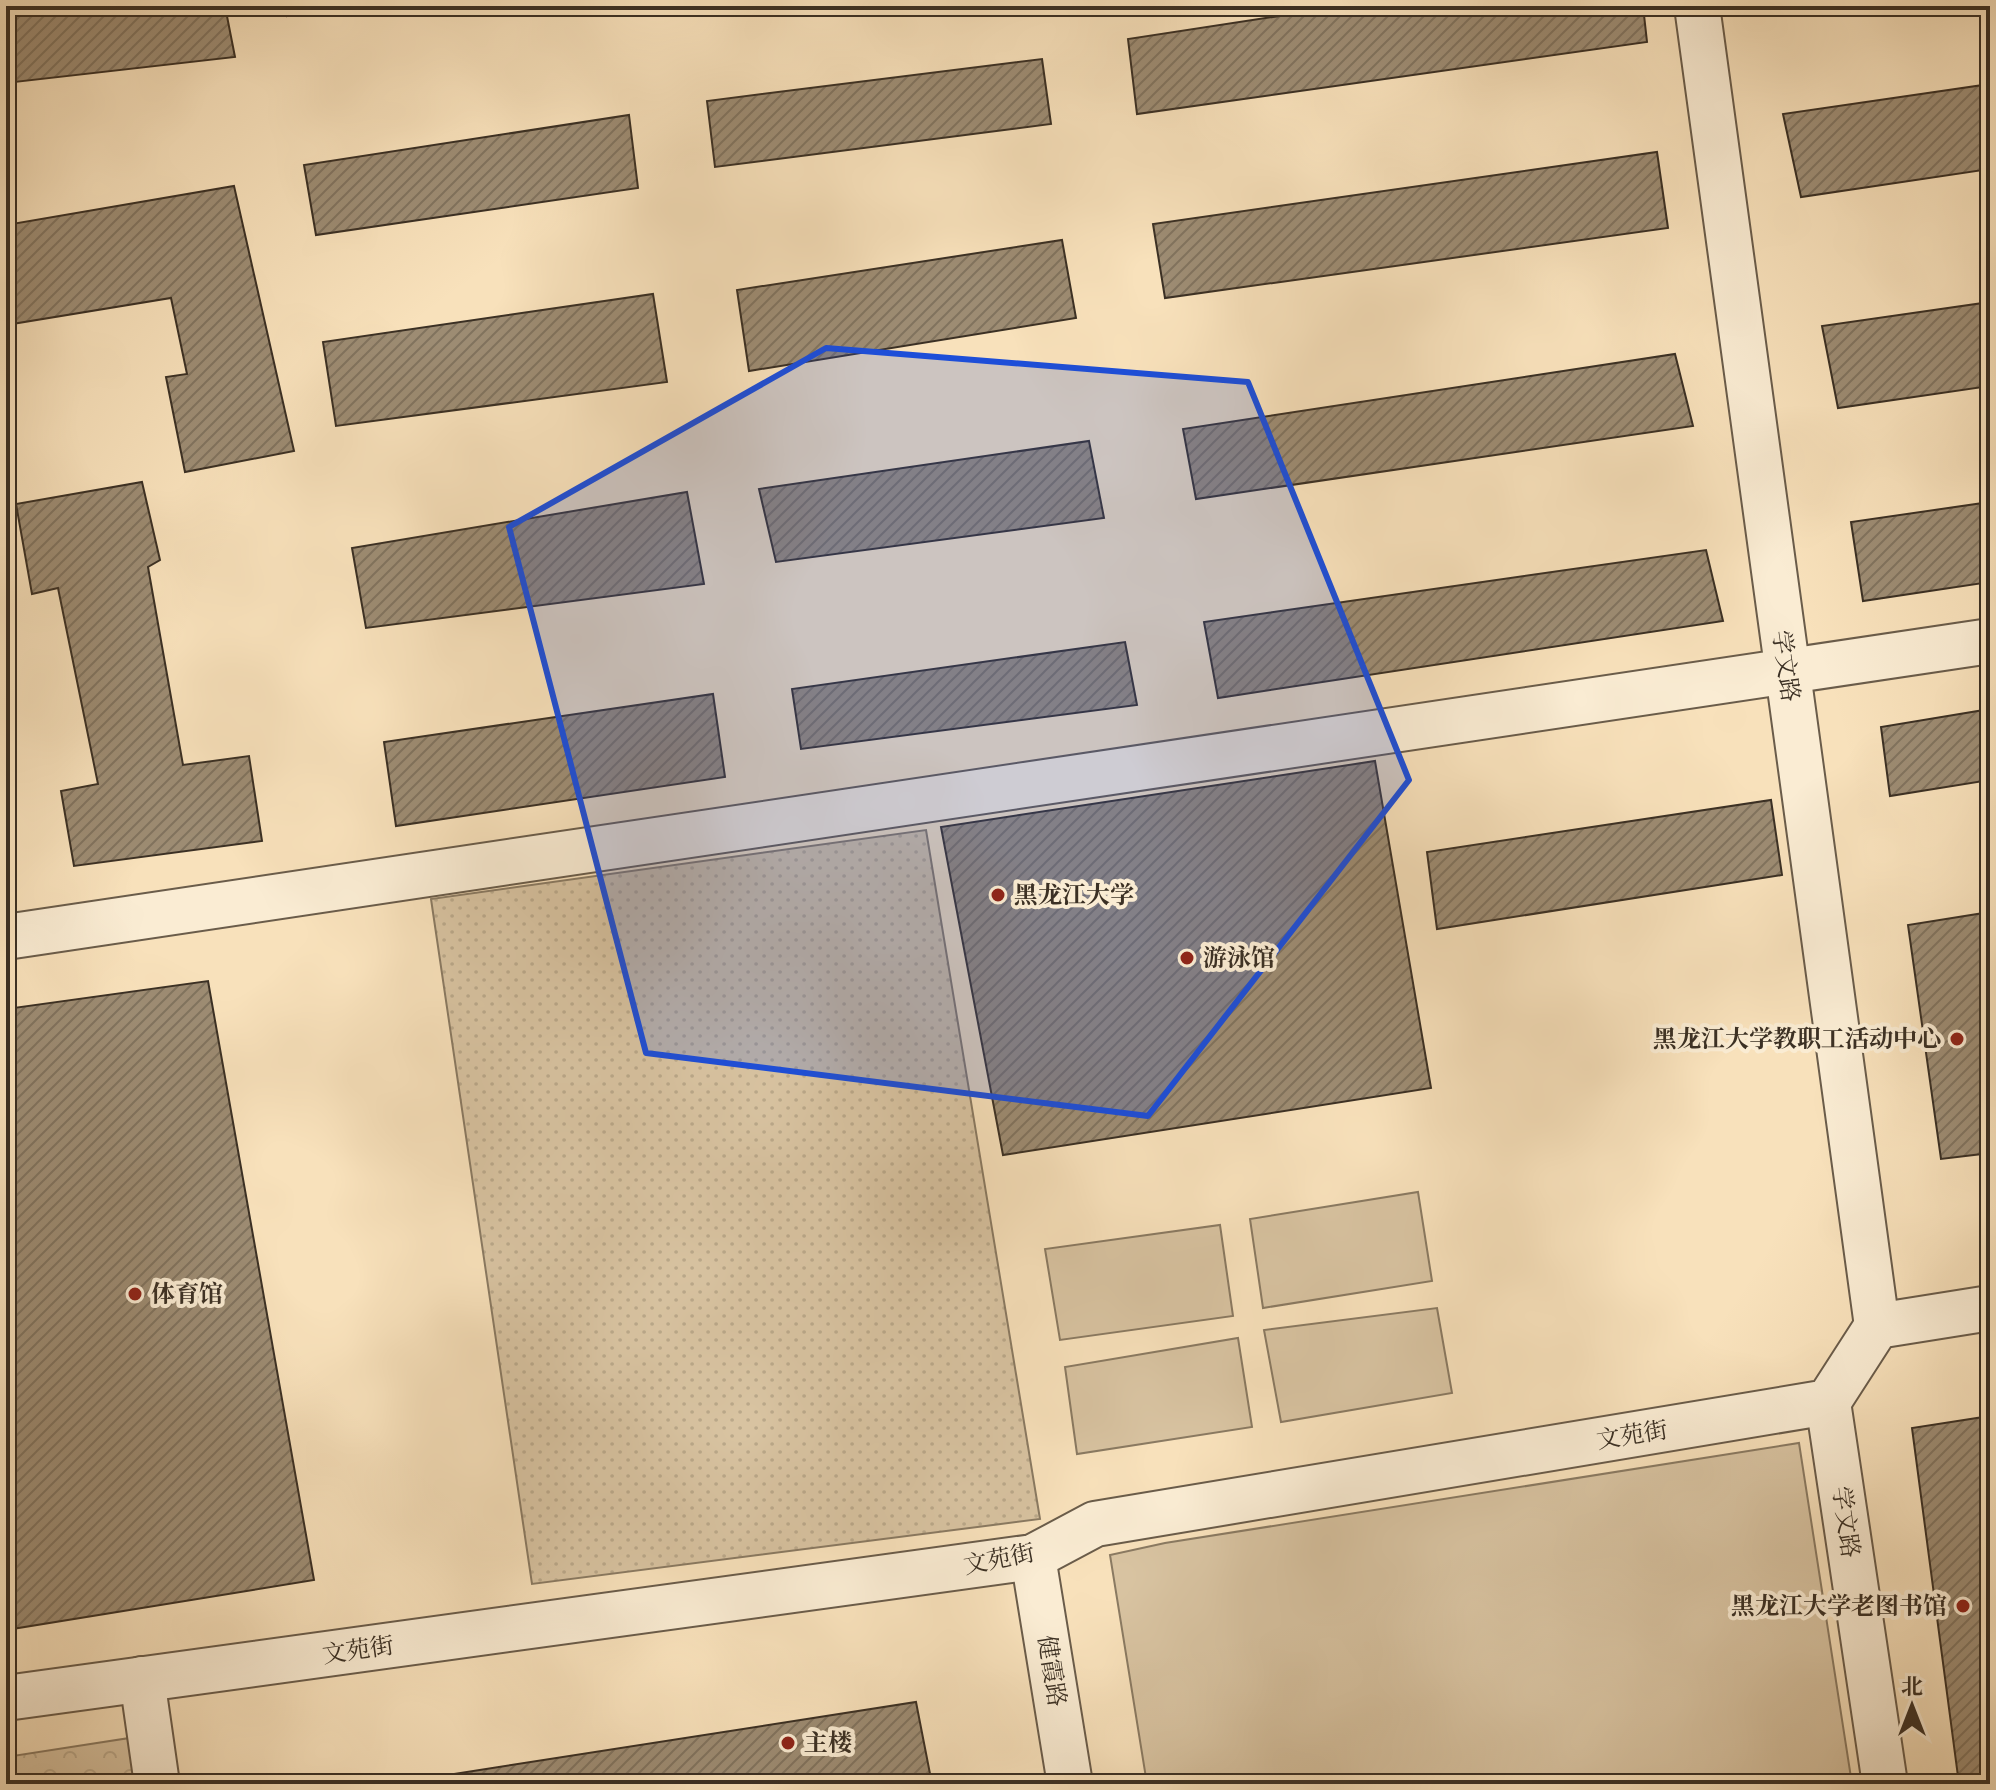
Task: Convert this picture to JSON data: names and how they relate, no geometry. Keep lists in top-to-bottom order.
{
  "streets": {
    "street": ["学文路", "文苑街", "健霞路"]
  },
  "crossings": [
    ["学文路", "文苑街"],
    ["文苑街", "健霞路"]
  ],
  "places": [
    "黑龙江大学",
    "游泳馆",
    "黑龙江大学教职工活动中心",
    "体育馆",
    "黑龙江大学老图书馆",
    "主楼"
  ],
  "north": "top"
}
